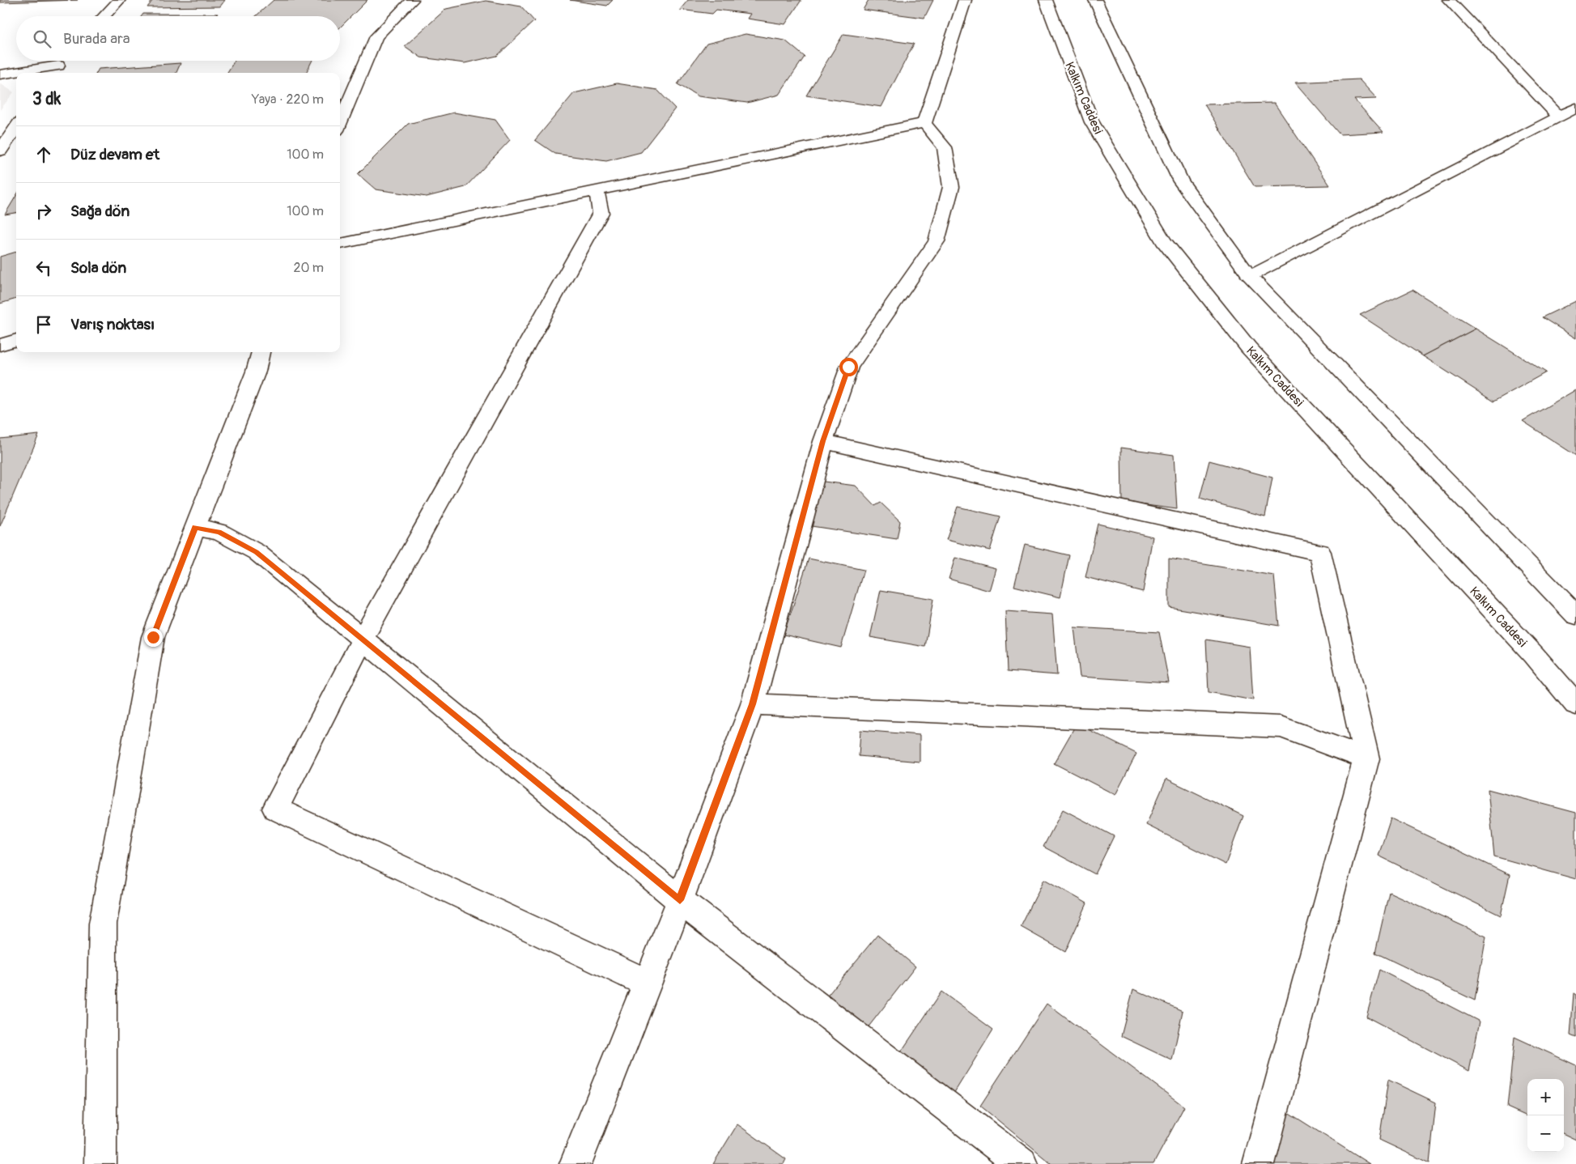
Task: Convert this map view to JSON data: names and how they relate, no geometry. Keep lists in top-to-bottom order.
{
  "streets": {
    "street": ["Kalkım Caddesi"]
  },
  "page": {
    "search": "Burada ara",
    "heading": ["3 dk", "Yaya · 220 m"],
    "list": [
      ["Düz devam et", "100 m"],
      ["Sağa dön", "100 m"],
      ["Sola dön", "20 m"],
      "Varış noktası"
    ],
    "map_buttons": ["+", "−"]
  }
}
